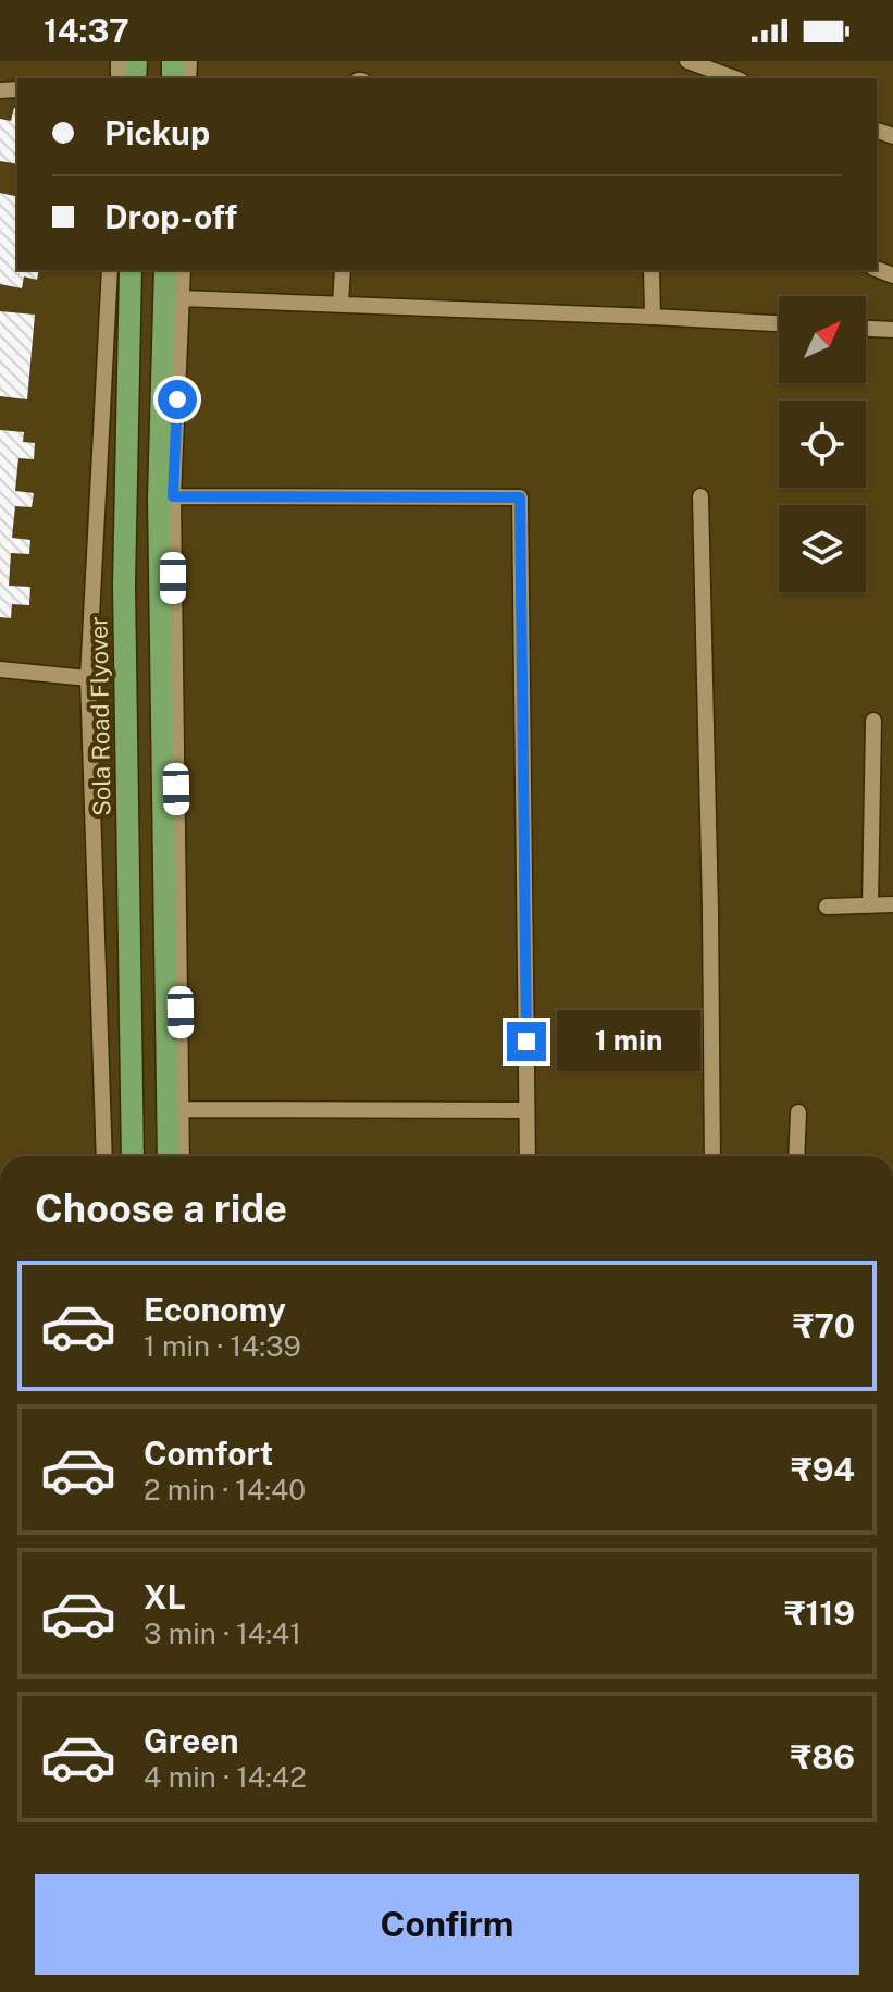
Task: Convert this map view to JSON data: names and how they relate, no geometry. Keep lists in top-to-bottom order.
{
  "streets": {
    "main road": ["Sola Road Flyover"]
  },
  "north": "top right",
  "page": {
    "status": "14:37",
    "banner": ["Pickup", "Drop-off"],
    "bubble": "1 min",
    "heading": "Choose a ride",
    "list": [
      {
        "name": "Economy",
        "note": "1 min · 14:39",
        "value": "₹70"
      },
      {
        "name": "Comfort",
        "note": "2 min · 14:40",
        "value": "₹94"
      },
      {
        "name": "XL",
        "note": "3 min · 14:41",
        "value": "₹119"
      },
      {
        "name": "Green",
        "note": "4 min · 14:42",
        "value": "₹86"
      }
    ],
    "buttons": "Confirm"
  }
}
